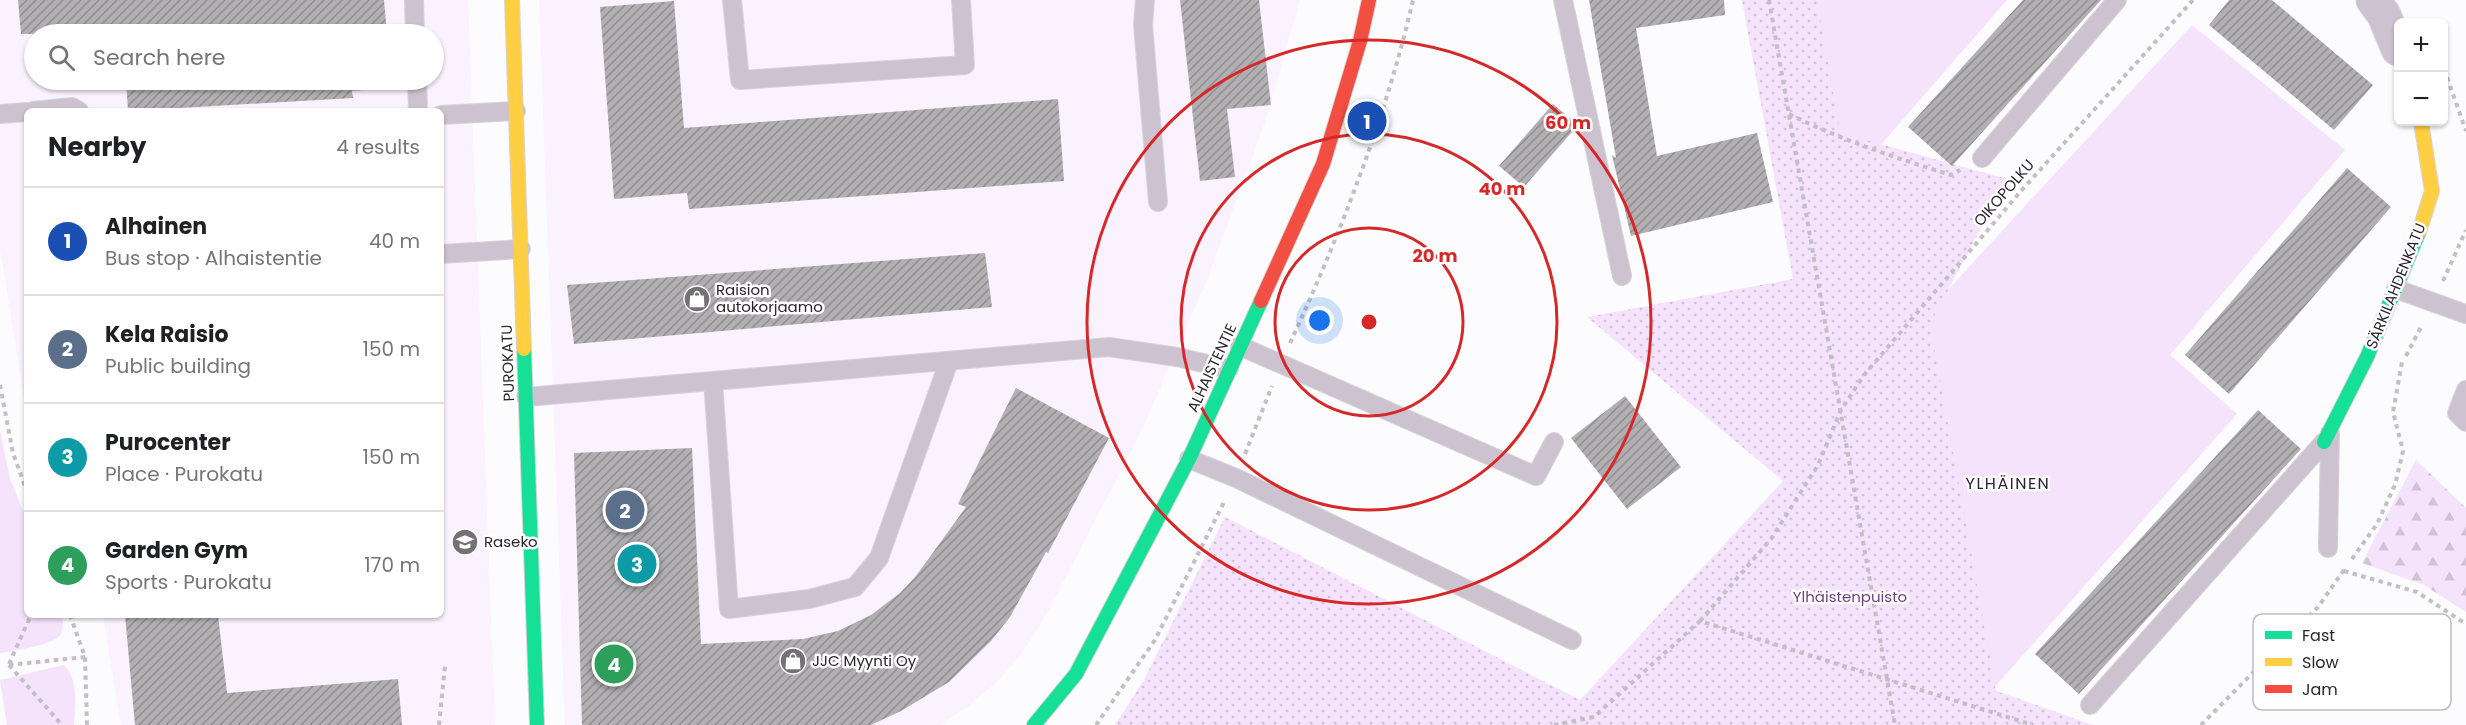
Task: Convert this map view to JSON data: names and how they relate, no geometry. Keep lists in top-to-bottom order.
{
  "streets": {
    "street": ["SÄRKILAHDENKATU", "PUROKATU", "ALHAISTENTIE"],
    "path": ["OIKOPOLKU"]
  },
  "districts": ["YLHÄINEN"],
  "parks": ["Ylhäistenpuisto"],
  "places": {
    "shop": ["Raision autokorjaamo", "JJC Myynti Oy"],
    "school or university": ["Raseko"]
  },
  "legend": ["Fast", "Slow", "Jam"],
  "page": {
    "map_buttons": ["+", "−"],
    "search": "Search here",
    "pins": [
      "1",
      "2",
      "3",
      "4"
    ],
    "heading": ["Nearby", "4 results"],
    "list": [
      {
        "mark": "1",
        "name": "Alhainen",
        "note": "Bus stop · Alhaistentie",
        "value": "40 m"
      },
      {
        "mark": "2",
        "name": "Kela Raisio",
        "note": "Public building",
        "value": "150 m"
      },
      {
        "mark": "3",
        "name": "Purocenter",
        "note": "Place · Purokatu",
        "value": "150 m"
      },
      {
        "mark": "4",
        "name": "Garden Gym",
        "note": "Sports · Purokatu",
        "value": "170 m"
      }
    ]
  },
  "rings": ["60 m", "40 m", "20 m"]
}
